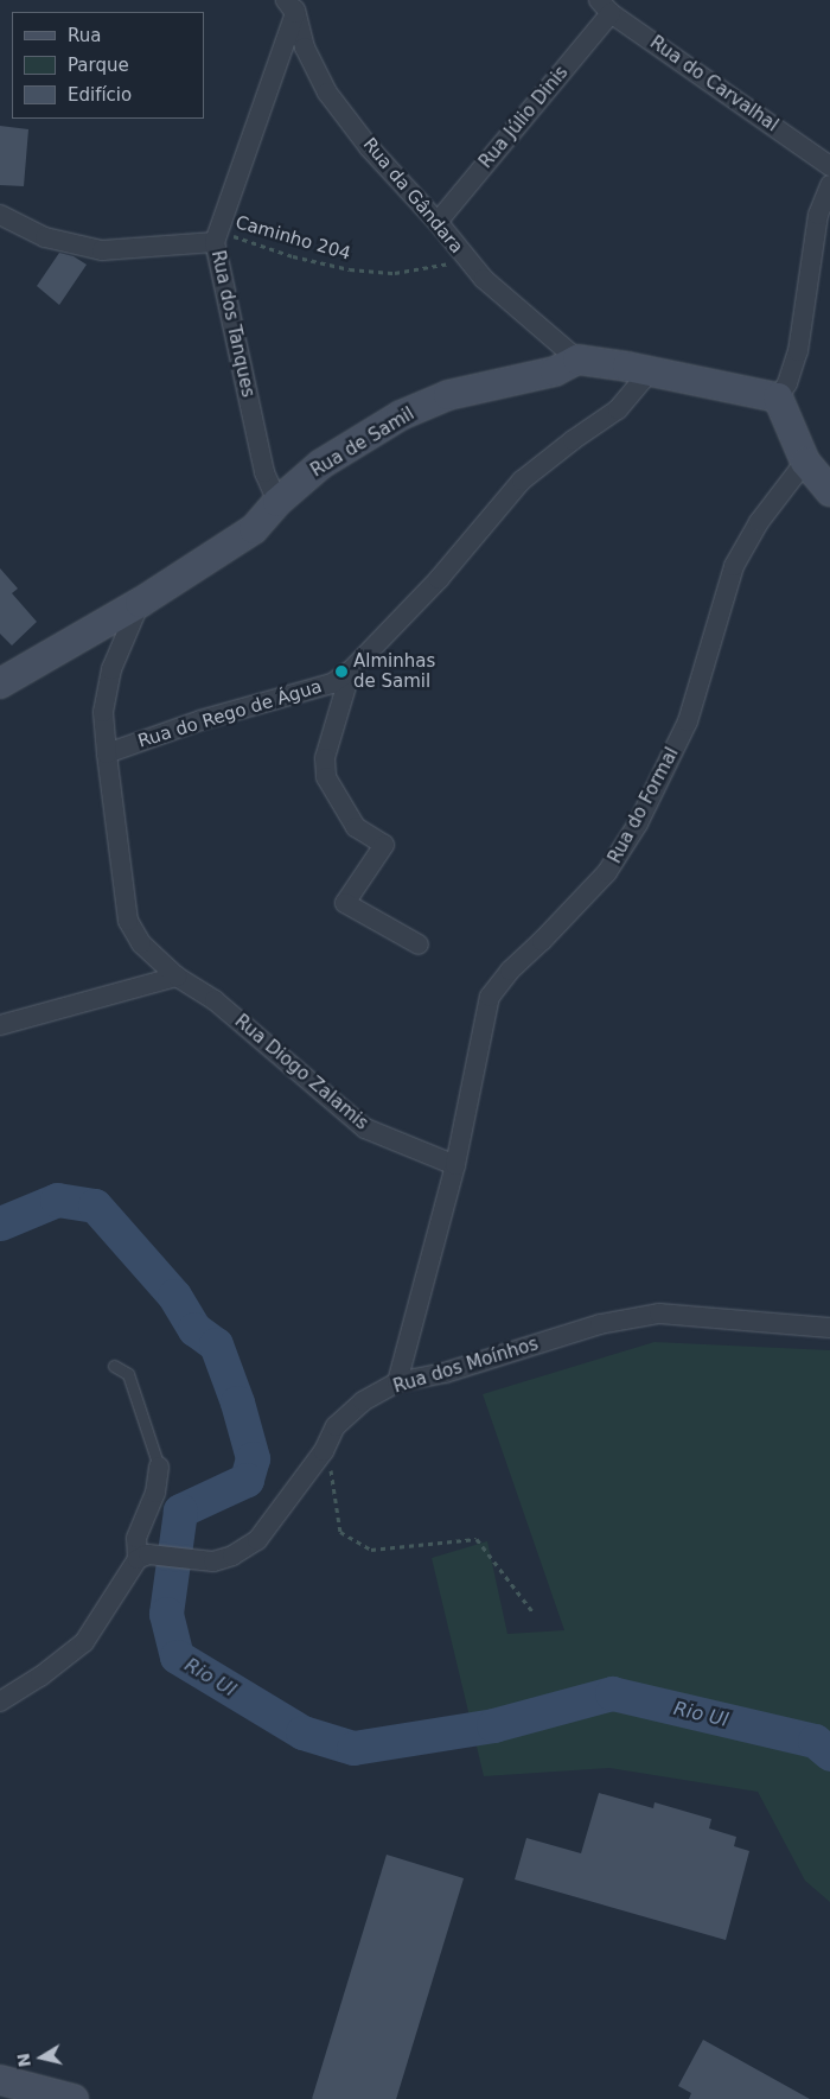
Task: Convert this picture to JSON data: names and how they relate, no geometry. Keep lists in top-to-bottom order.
{
  "streets": {
    "street": [
      "Rua do Carvalhal",
      "Rua Júlio Dinis",
      "Rua da Gândara",
      "Rua dos Tanques",
      "Rua de Samil",
      "Rua do Rego de Água",
      "Rua do Formal",
      "Rua Diogo Zalamis",
      "Rua dos Moínhos"
    ],
    "path": ["Caminho 204"]
  },
  "crossings": [
    ["Rua do Carvalhal", "Rua Júlio Dinis"],
    ["Rua Júlio Dinis", "Rua da Gândara"],
    ["Rua da Gândara", "Caminho 204"],
    ["Rua da Gândara", "Rua dos Tanques"],
    ["Rua da Gândara", "Rua de Samil"],
    ["Caminho 204", "Rua dos Tanques"],
    ["Rua dos Tanques", "Rua de Samil"],
    ["Rua do Formal", "Rua Diogo Zalamis"]
  ],
  "water": ["Rio Ul"],
  "places": ["Alminhas de Samil"],
  "legend": ["Rua", "Parque", "Edifício"],
  "north": "left"
}
